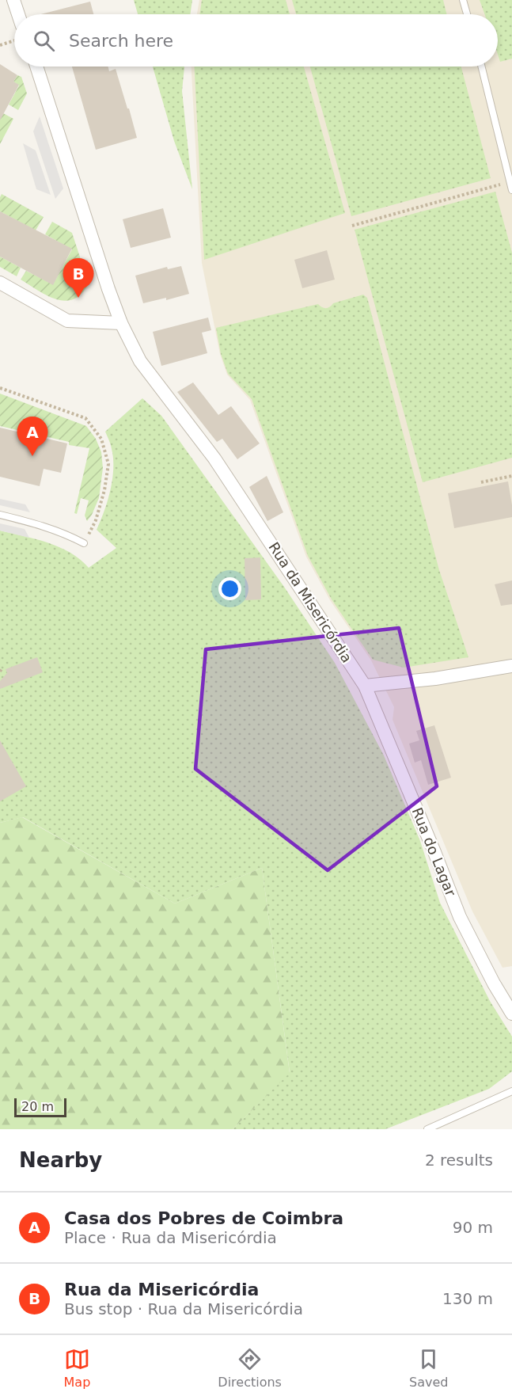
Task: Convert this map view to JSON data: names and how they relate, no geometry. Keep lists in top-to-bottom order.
{
  "streets": {
    "street": ["Rua da Misericórdia", "Rua do Lagar"]
  },
  "crossings": [
    ["Rua da Misericórdia", "Rua do Lagar"]
  ],
  "scale_bar": "20 m",
  "page": {
    "search": "Search here",
    "pins": ["B", "A"],
    "scale": "20 m",
    "heading": ["Nearby", "2 results"],
    "list": [
      {
        "mark": "A",
        "name": "Casa dos Pobres de Coimbra",
        "note": "Place · Rua da Misericórdia",
        "value": "90 m"
      },
      {
        "mark": "B",
        "name": "Rua da Misericórdia",
        "note": "Bus stop · Rua da Misericórdia",
        "value": "130 m"
      }
    ],
    "nav": ["Map", "Directions", "Saved"]
  }
}
